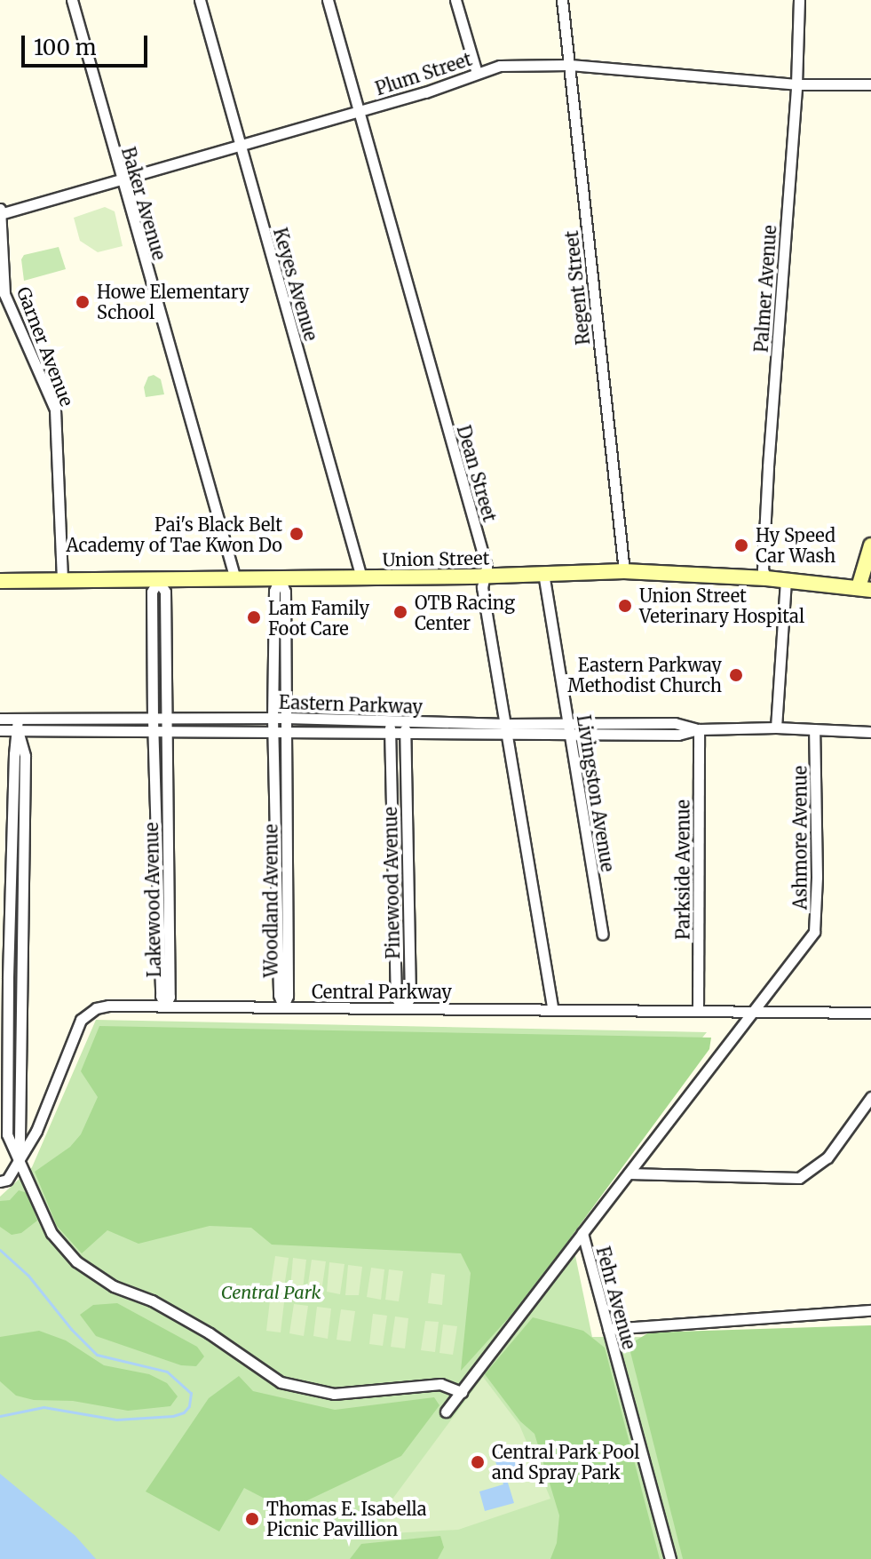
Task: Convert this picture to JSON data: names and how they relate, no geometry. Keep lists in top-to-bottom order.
{
  "streets": {
    "main road": ["Union Street"],
    "street": [
      "Plum Street",
      "Baker Avenue",
      "Keyes Avenue",
      "Regent Street",
      "Palmer Avenue",
      "Garner Avenue",
      "Dean Street",
      "Eastern Parkway",
      "Livingston Avenue",
      "Ashmore Avenue",
      "Parkside Avenue",
      "Pinewood Avenue",
      "Lakewood Avenue",
      "Woodland Avenue",
      "Central Parkway",
      "Fehr Avenue"
    ]
  },
  "crossings": [
    ["Plum Street", "Baker Avenue"],
    ["Plum Street", "Keyes Avenue"],
    ["Plum Street", "Regent Street"],
    ["Plum Street", "Palmer Avenue"],
    ["Plum Street", "Garner Avenue"],
    ["Plum Street", "Dean Street"],
    ["Baker Avenue", "Union Street"],
    ["Keyes Avenue", "Union Street"],
    ["Regent Street", "Union Street"],
    ["Palmer Avenue", "Union Street"],
    ["Garner Avenue", "Union Street"],
    ["Dean Street", "Union Street"],
    ["Dean Street", "Eastern Parkway"],
    ["Dean Street", "Central Parkway"],
    ["Union Street", "Livingston Avenue"],
    ["Union Street", "Lakewood Avenue"],
    ["Union Street", "Woodland Avenue"],
    ["Eastern Parkway", "Livingston Avenue"],
    ["Eastern Parkway", "Ashmore Avenue"],
    ["Eastern Parkway", "Parkside Avenue"],
    ["Eastern Parkway", "Pinewood Avenue"],
    ["Eastern Parkway", "Lakewood Avenue"],
    ["Eastern Parkway", "Woodland Avenue"],
    ["Ashmore Avenue", "Central Parkway"],
    ["Ashmore Avenue", "Fehr Avenue"],
    ["Parkside Avenue", "Central Parkway"],
    ["Pinewood Avenue", "Central Parkway"],
    ["Lakewood Avenue", "Central Parkway"],
    ["Woodland Avenue", "Central Parkway"],
    ["Central Parkway", "Fehr Avenue"]
  ],
  "parks": ["Central Park"],
  "places": [
    "Howe Elementary School",
    "Pai's Black Belt Academy of Tae Kwon Do",
    "Hy Speed Car Wash",
    "Union Street Veterinary Hospital",
    "OTB Racing Center",
    "Lam Family Foot Care",
    "Eastern Parkway Methodist Church",
    "Central Park Pool and Spray Park",
    "Thomas E. Isabella Picnic Pavillion"
  ],
  "scale_bar": "100 m"
}
